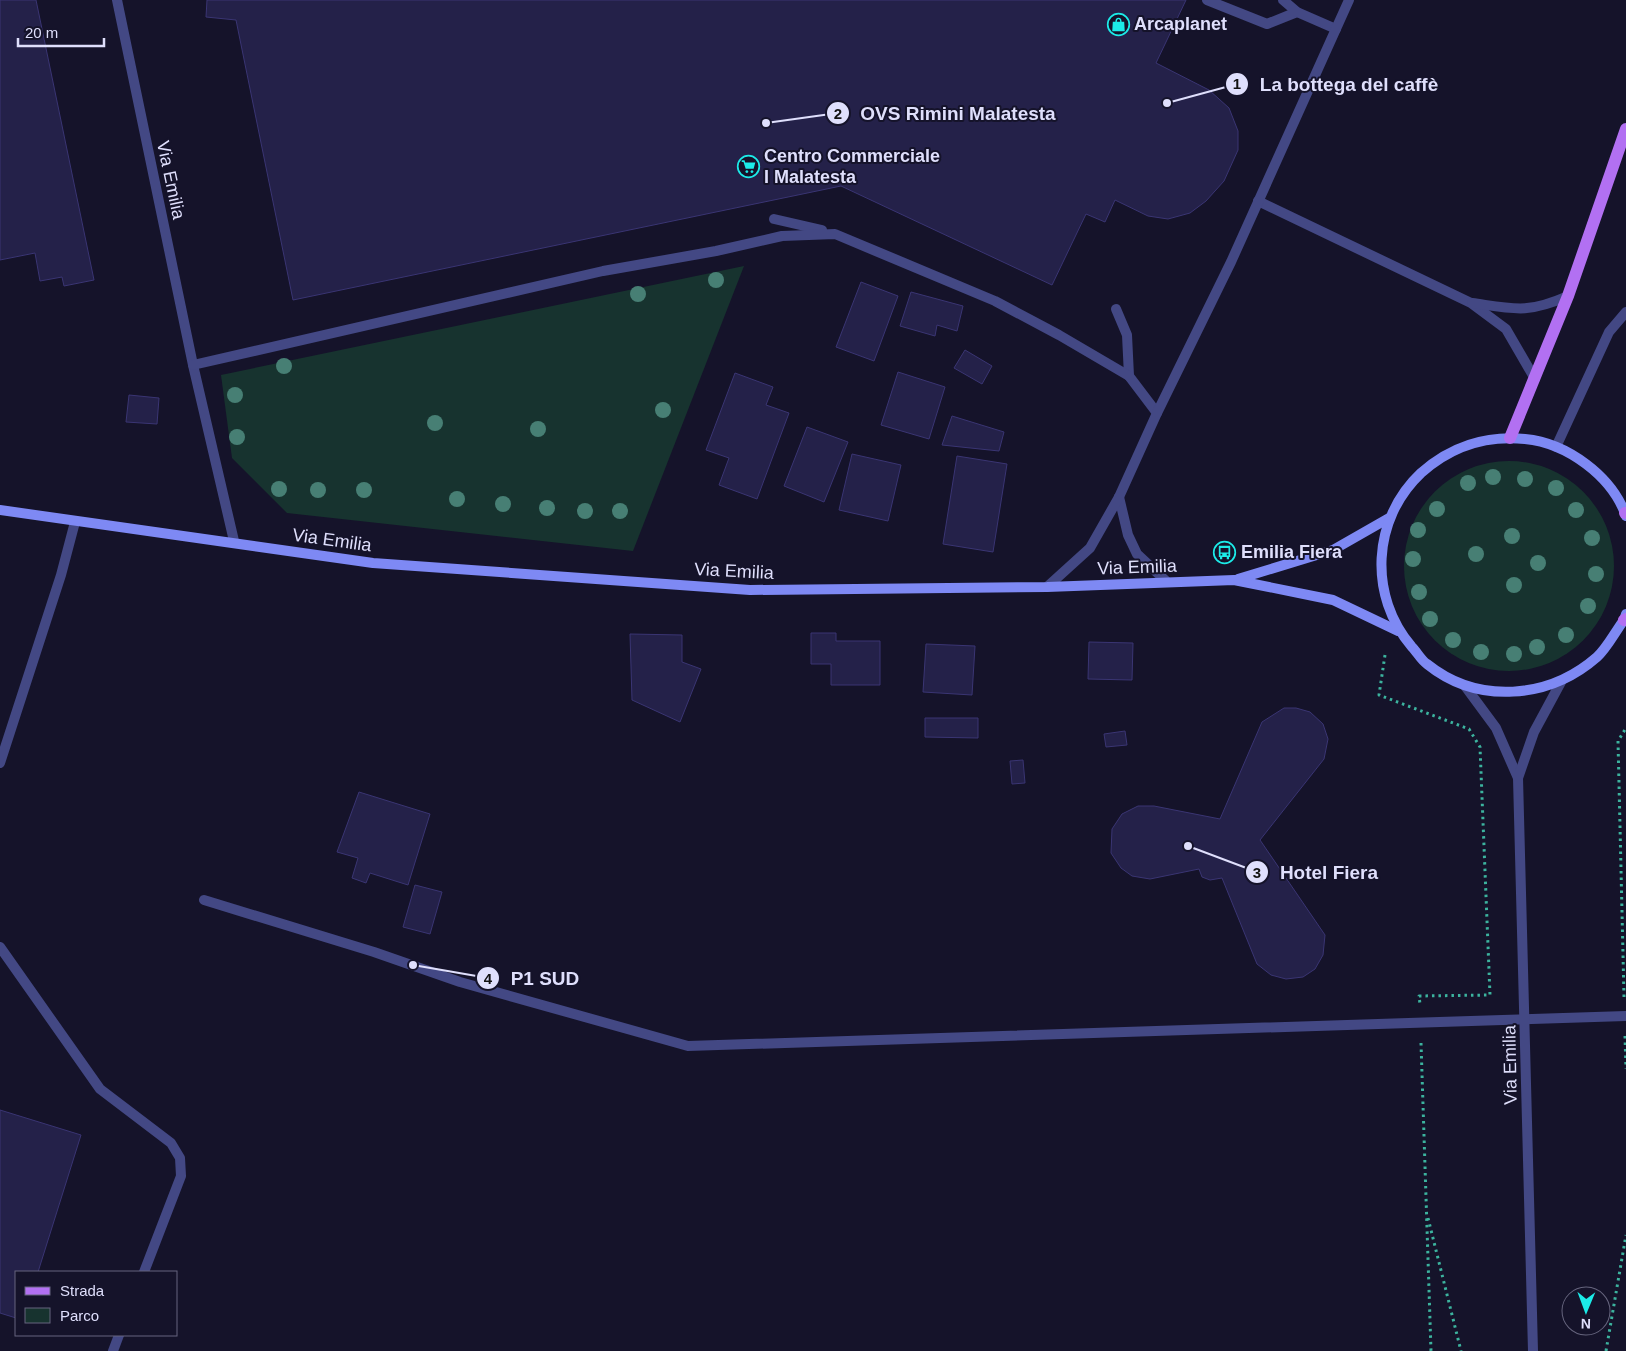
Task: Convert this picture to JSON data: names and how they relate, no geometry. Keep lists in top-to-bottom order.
{
  "streets": {
    "main road": ["Via Emilia"]
  },
  "places": {
    "shop": ["Arcaplanet"],
    "other": [
      "La bottega del caffè",
      "OVS Rimini Malatesta",
      "Hotel Fiera",
      "P1 SUD"
    ],
    "supermarket": ["Centro Commerciale I Malatesta"],
    "bus stop": ["Emilia Fiera"]
  },
  "legend": ["Strada", "Parco"],
  "scale_bar": "20 m",
  "north": "bottom"
}
